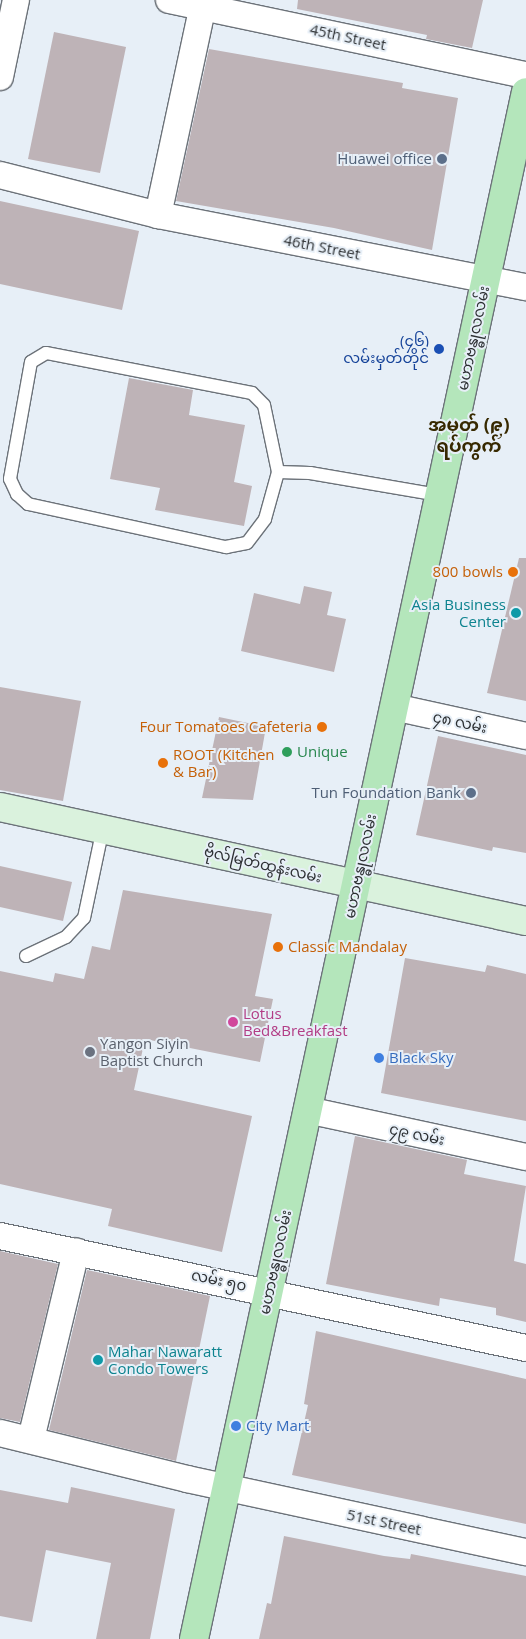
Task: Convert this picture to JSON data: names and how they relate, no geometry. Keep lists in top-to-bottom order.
{
  "streets": {
    "main road": ["မဟာဗန္ဓုလလမ်း", "ဗိုလ်မြတ်ထွန်းလမ်း"],
    "street": [
      "45th Street",
      "46th Street",
      "၄၈ လမ်း",
      "၄၉ လမ်း",
      "လမ်း ၅၀",
      "51st Street"
    ]
  },
  "crossings": [
    ["46th Street", "မဟာဗန္ဓုလလမ်း"],
    ["မဟာဗန္ဓုလလမ်း", "၄၈ လမ်း"],
    ["မဟာဗန္ဓုလလမ်း", "ဗိုလ်မြတ်ထွန်းလမ်း"],
    ["မဟာဗန္ဓုလလမ်း", "၄၉ လမ်း"],
    ["မဟာဗန္ဓုလလမ်း", "လမ်း ၅၀"],
    ["မဟာဗန္ဓုလလမ်း", "51st Street"]
  ],
  "districts": ["အမှတ် (၉) ရပ်ကွက်"],
  "places": [
    "Huawei office",
    "(၄၆) လမ်းမှတ်တိုင်",
    "800 bowls",
    "Asia Business Center",
    "Four Tomatoes Cafeteria",
    "Unique",
    "ROOT (Kitchen & Bar)",
    "Tun Foundation Bank",
    "Classic Mandalay",
    "Lotus Bed&Breakfast",
    "Yangon Siyin Baptist Church",
    "Black Sky",
    "Mahar Nawaratt Condo Towers",
    "City Mart"
  ]
}
